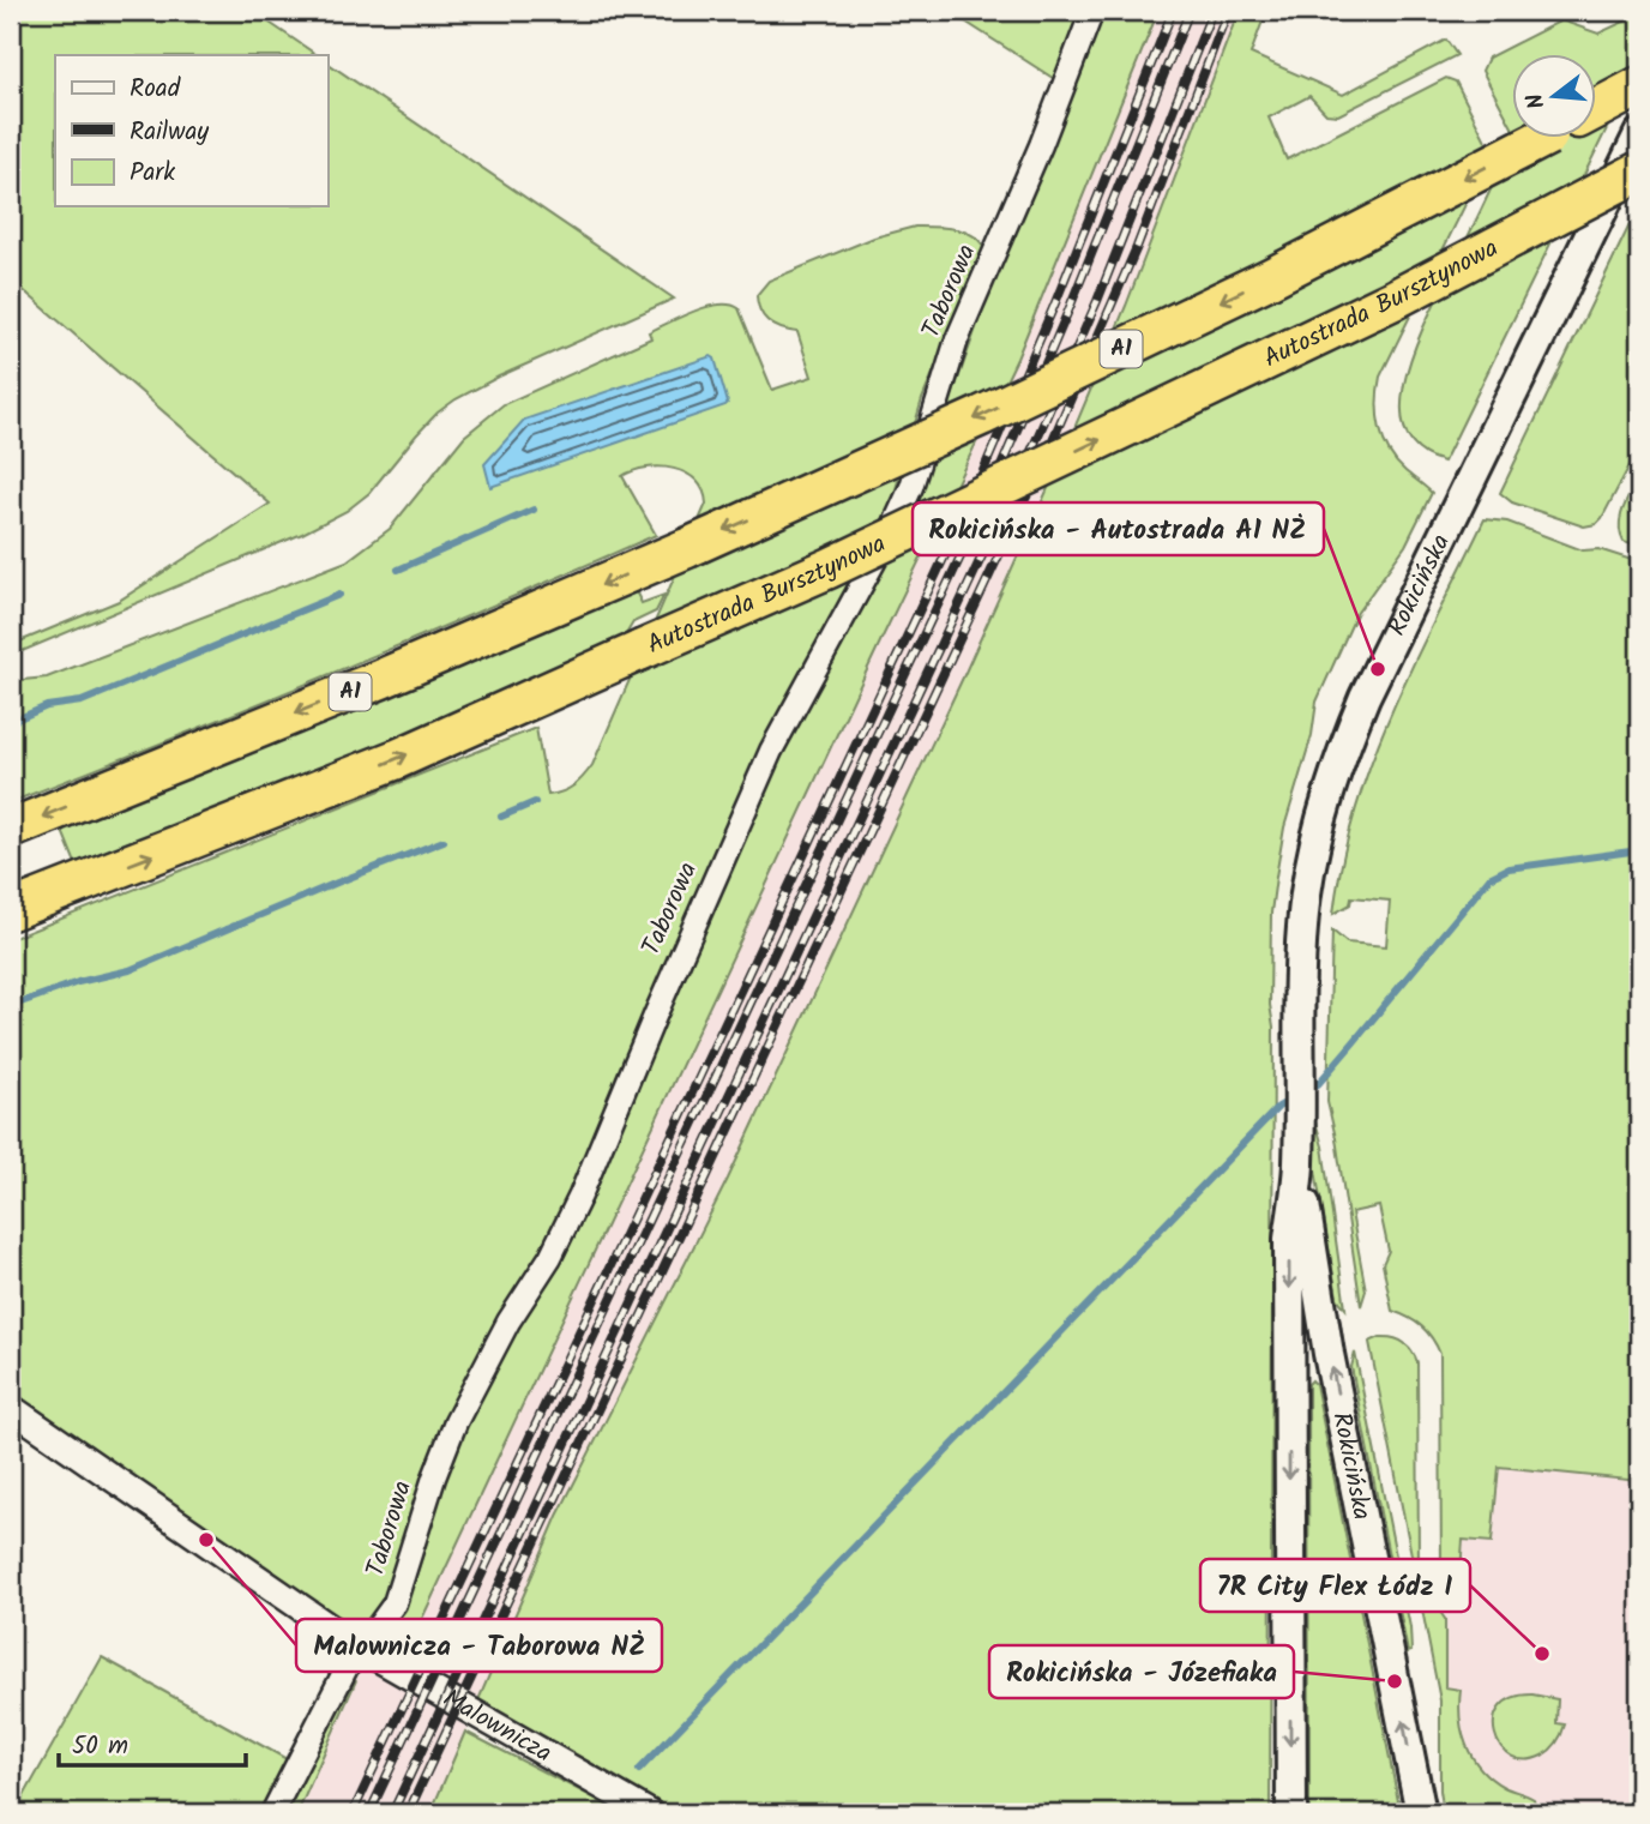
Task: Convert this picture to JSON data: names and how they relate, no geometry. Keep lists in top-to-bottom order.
{
  "streets": {
    "highway": ["Autostrada Bursztynowa", "A1"],
    "main road": ["Rokicińska"],
    "street": ["Taborowa", "Malownicza"]
  },
  "crossings": [
    ["Taborowa", "Malownicza"]
  ],
  "places": [
    "Rokicińska - Autostrada A1 NŻ",
    "Malownicza - Taborowa NŻ",
    "7R City Flex Łódz I",
    "Rokicińska - Józefiaka"
  ],
  "legend": ["Road", "Railway", "Park"],
  "scale_bar": "50 m",
  "north": "left"
}
